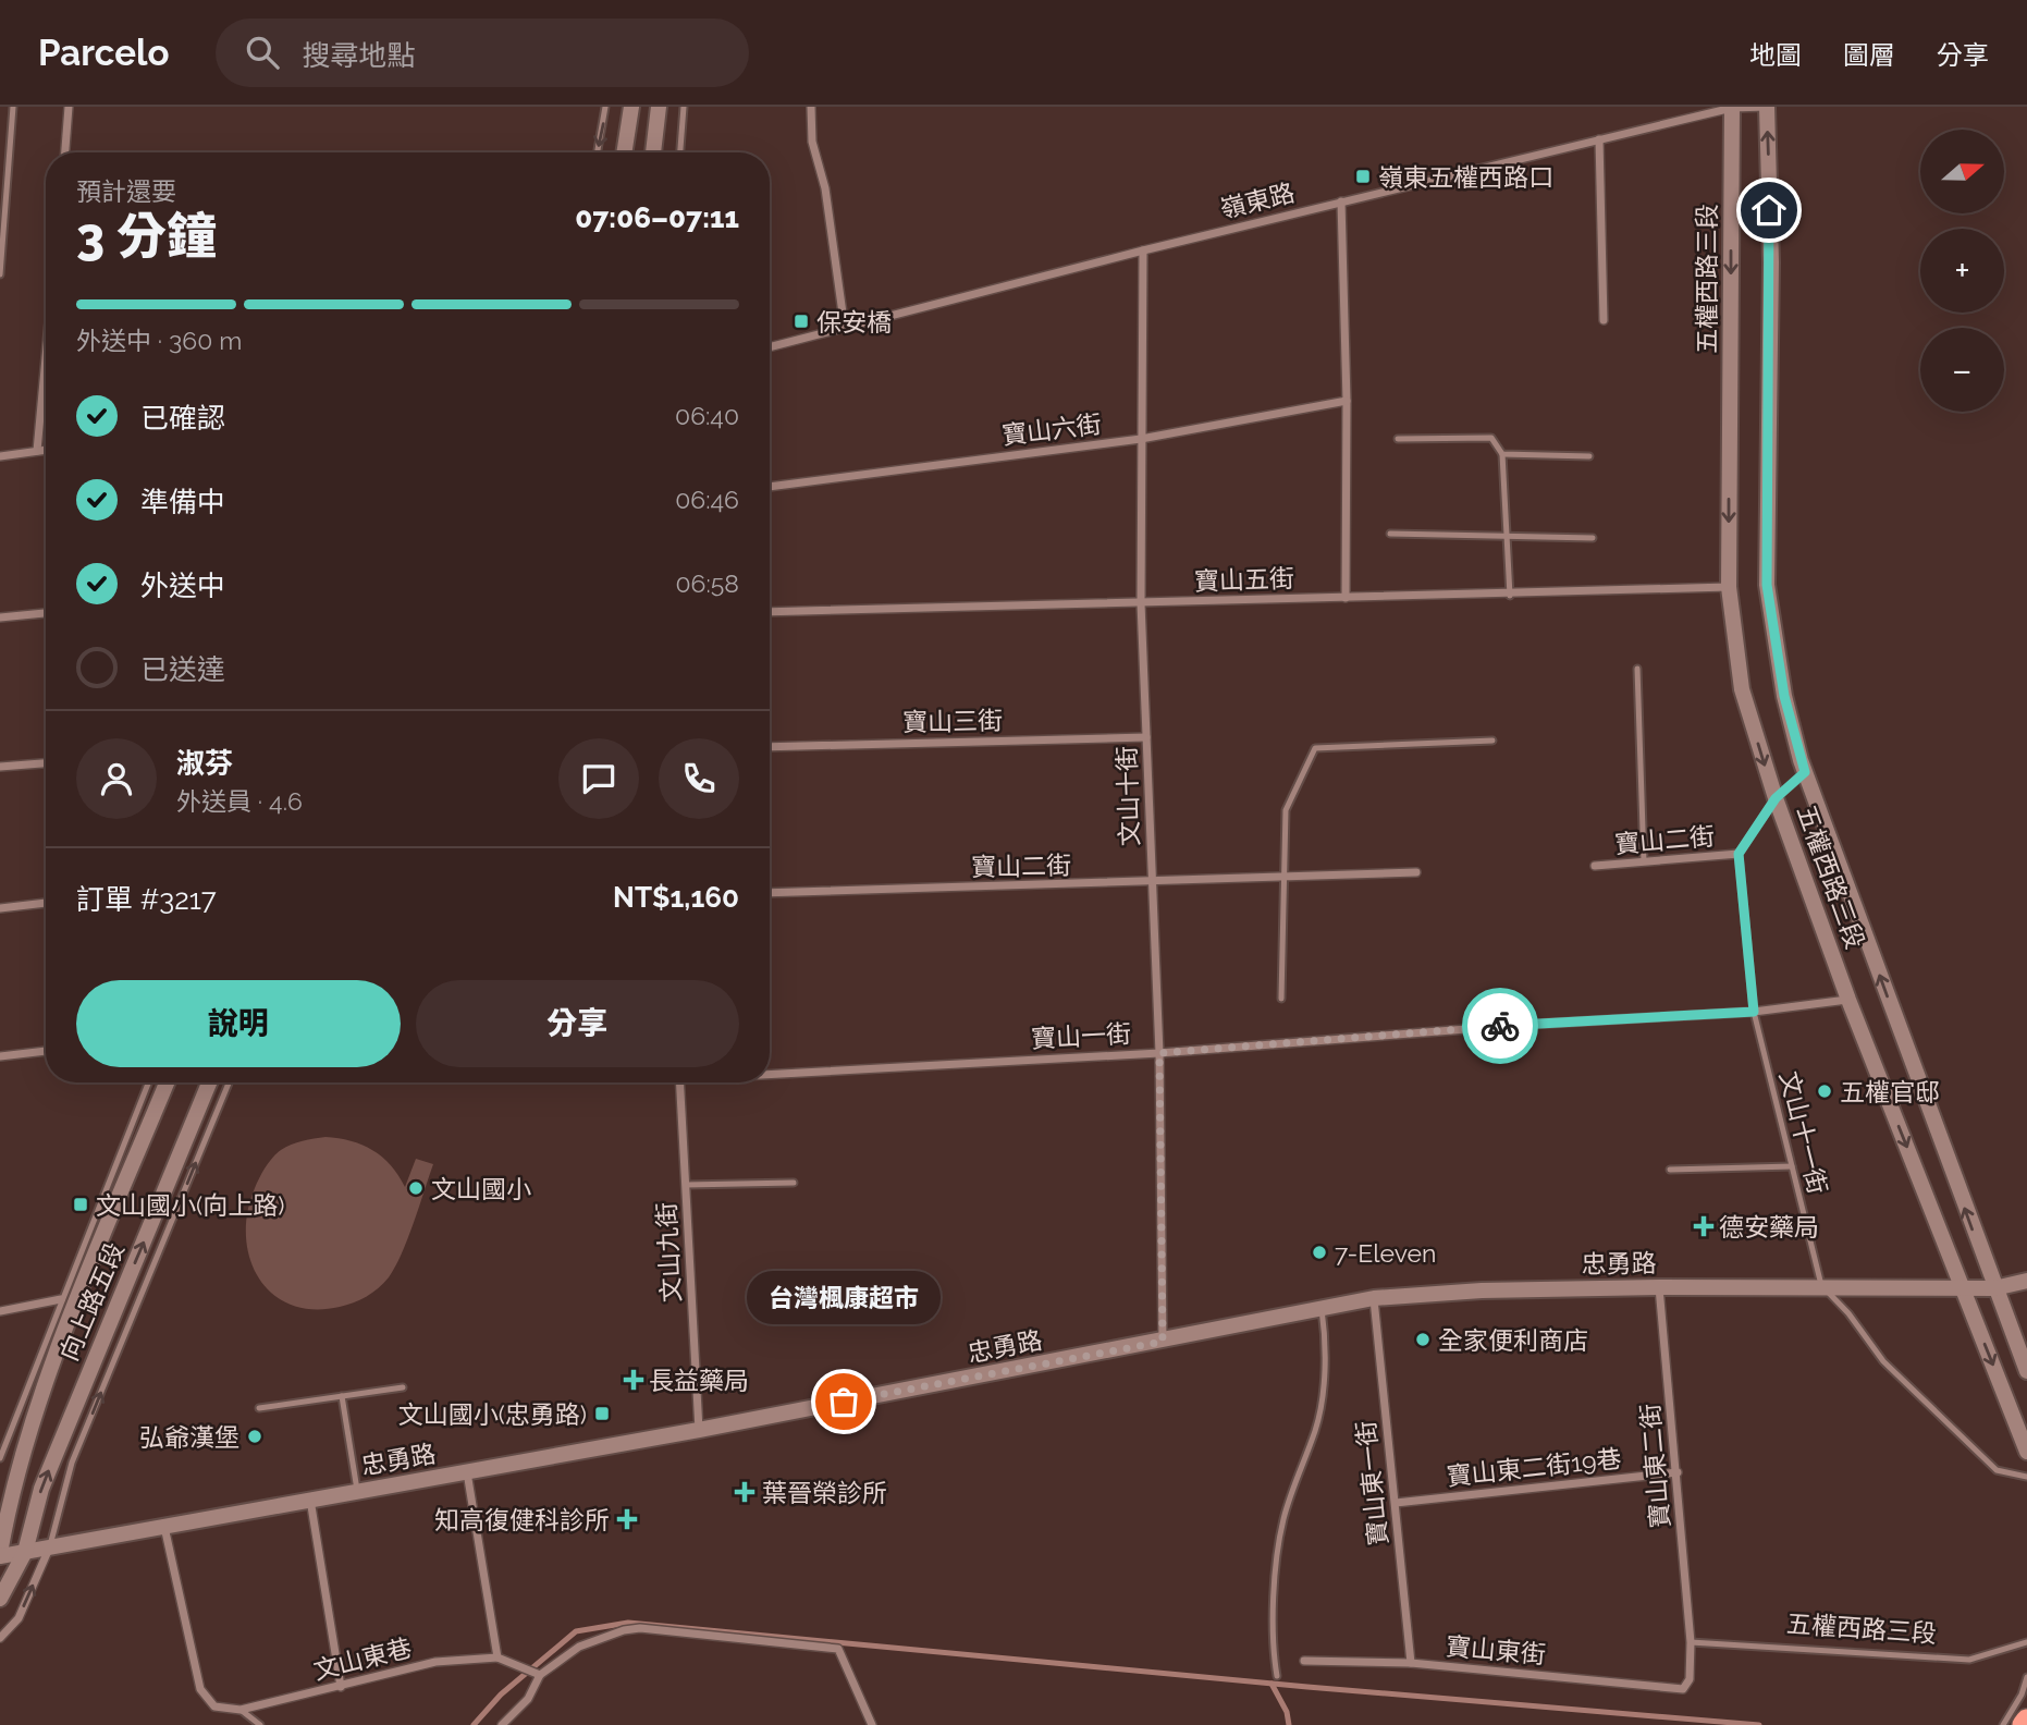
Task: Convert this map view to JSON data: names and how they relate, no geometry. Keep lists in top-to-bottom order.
{
  "streets": {
    "main road": ["五權西路三段", "忠勇路", "向上路五段"],
    "street": [
      "嶺東路",
      "寶山六街",
      "寶山五街",
      "寶山三街",
      "文山十街",
      "寶山二街",
      "寶山一街",
      "文山九街",
      "寶山東二街",
      "寶山東二街19巷",
      "寶山東一街",
      "寶山東街",
      "文山東巷"
    ],
    "lane": ["文山十一街"]
  },
  "crossings": [
    ["嶺東路", "五權西路三段"],
    ["嶺東路", "文山十街"],
    ["五權西路三段", "寶山五街"],
    ["五權西路三段", "寶山一街"],
    ["五權西路三段", "忠勇路"],
    ["五權西路三段", "寶山東二街"],
    ["寶山六街", "文山十街"],
    ["寶山五街", "文山十街"],
    ["寶山三街", "文山十街"],
    ["文山十街", "寶山二街"],
    ["文山十街", "寶山一街"],
    ["文山十街", "忠勇路"],
    ["寶山二街", "文山十一街"],
    ["寶山一街", "文山十一街"],
    ["文山十一街", "忠勇路"],
    ["文山九街", "忠勇路"],
    ["忠勇路", "向上路五段"],
    ["忠勇路", "寶山東二街"],
    ["忠勇路", "寶山東一街"],
    ["忠勇路", "文山東巷"],
    ["寶山東二街", "寶山東二街19巷"],
    ["寶山東二街", "寶山東街"],
    ["寶山東二街19巷", "寶山東一街"],
    ["寶山東一街", "寶山東街"]
  ],
  "places": {
    "transit": [
      "嶺東五權西路口",
      "保安橋",
      "文山國小(向上路)",
      "文山國小(忠勇路)"
    ],
    "other": [
      "五權官邸",
      "文山國小",
      "7-Eleven",
      "全家便利商店",
      "台灣楓康超市",
      "弘爺漢堡"
    ],
    "health": [
      "德安藥局",
      "長益藥局",
      "葉晉榮診所",
      "知高復健科診所"
    ]
  },
  "north": "right",
  "page": {
    "header": "Parcelo",
    "search": "搜尋地點",
    "nav": ["地圖", "圖層", "分享"],
    "map_buttons": ["+", "−"],
    "heading": ["3 分鐘", "預計還要", "07:06–07:11"],
    "panel": [
      "淑芬",
      "外送員 · 4.6",
      "訂單 #3217",
      "NT$1,160"
    ],
    "bar": "外送中 · 360 m",
    "list": [
      ["已確認", "06:40"],
      ["準備中", "06:46"],
      ["外送中", "06:58"],
      "已送達"
    ],
    "buttons": ["說明", "分享"],
    "bubble": "台灣楓康超市"
  }
}
